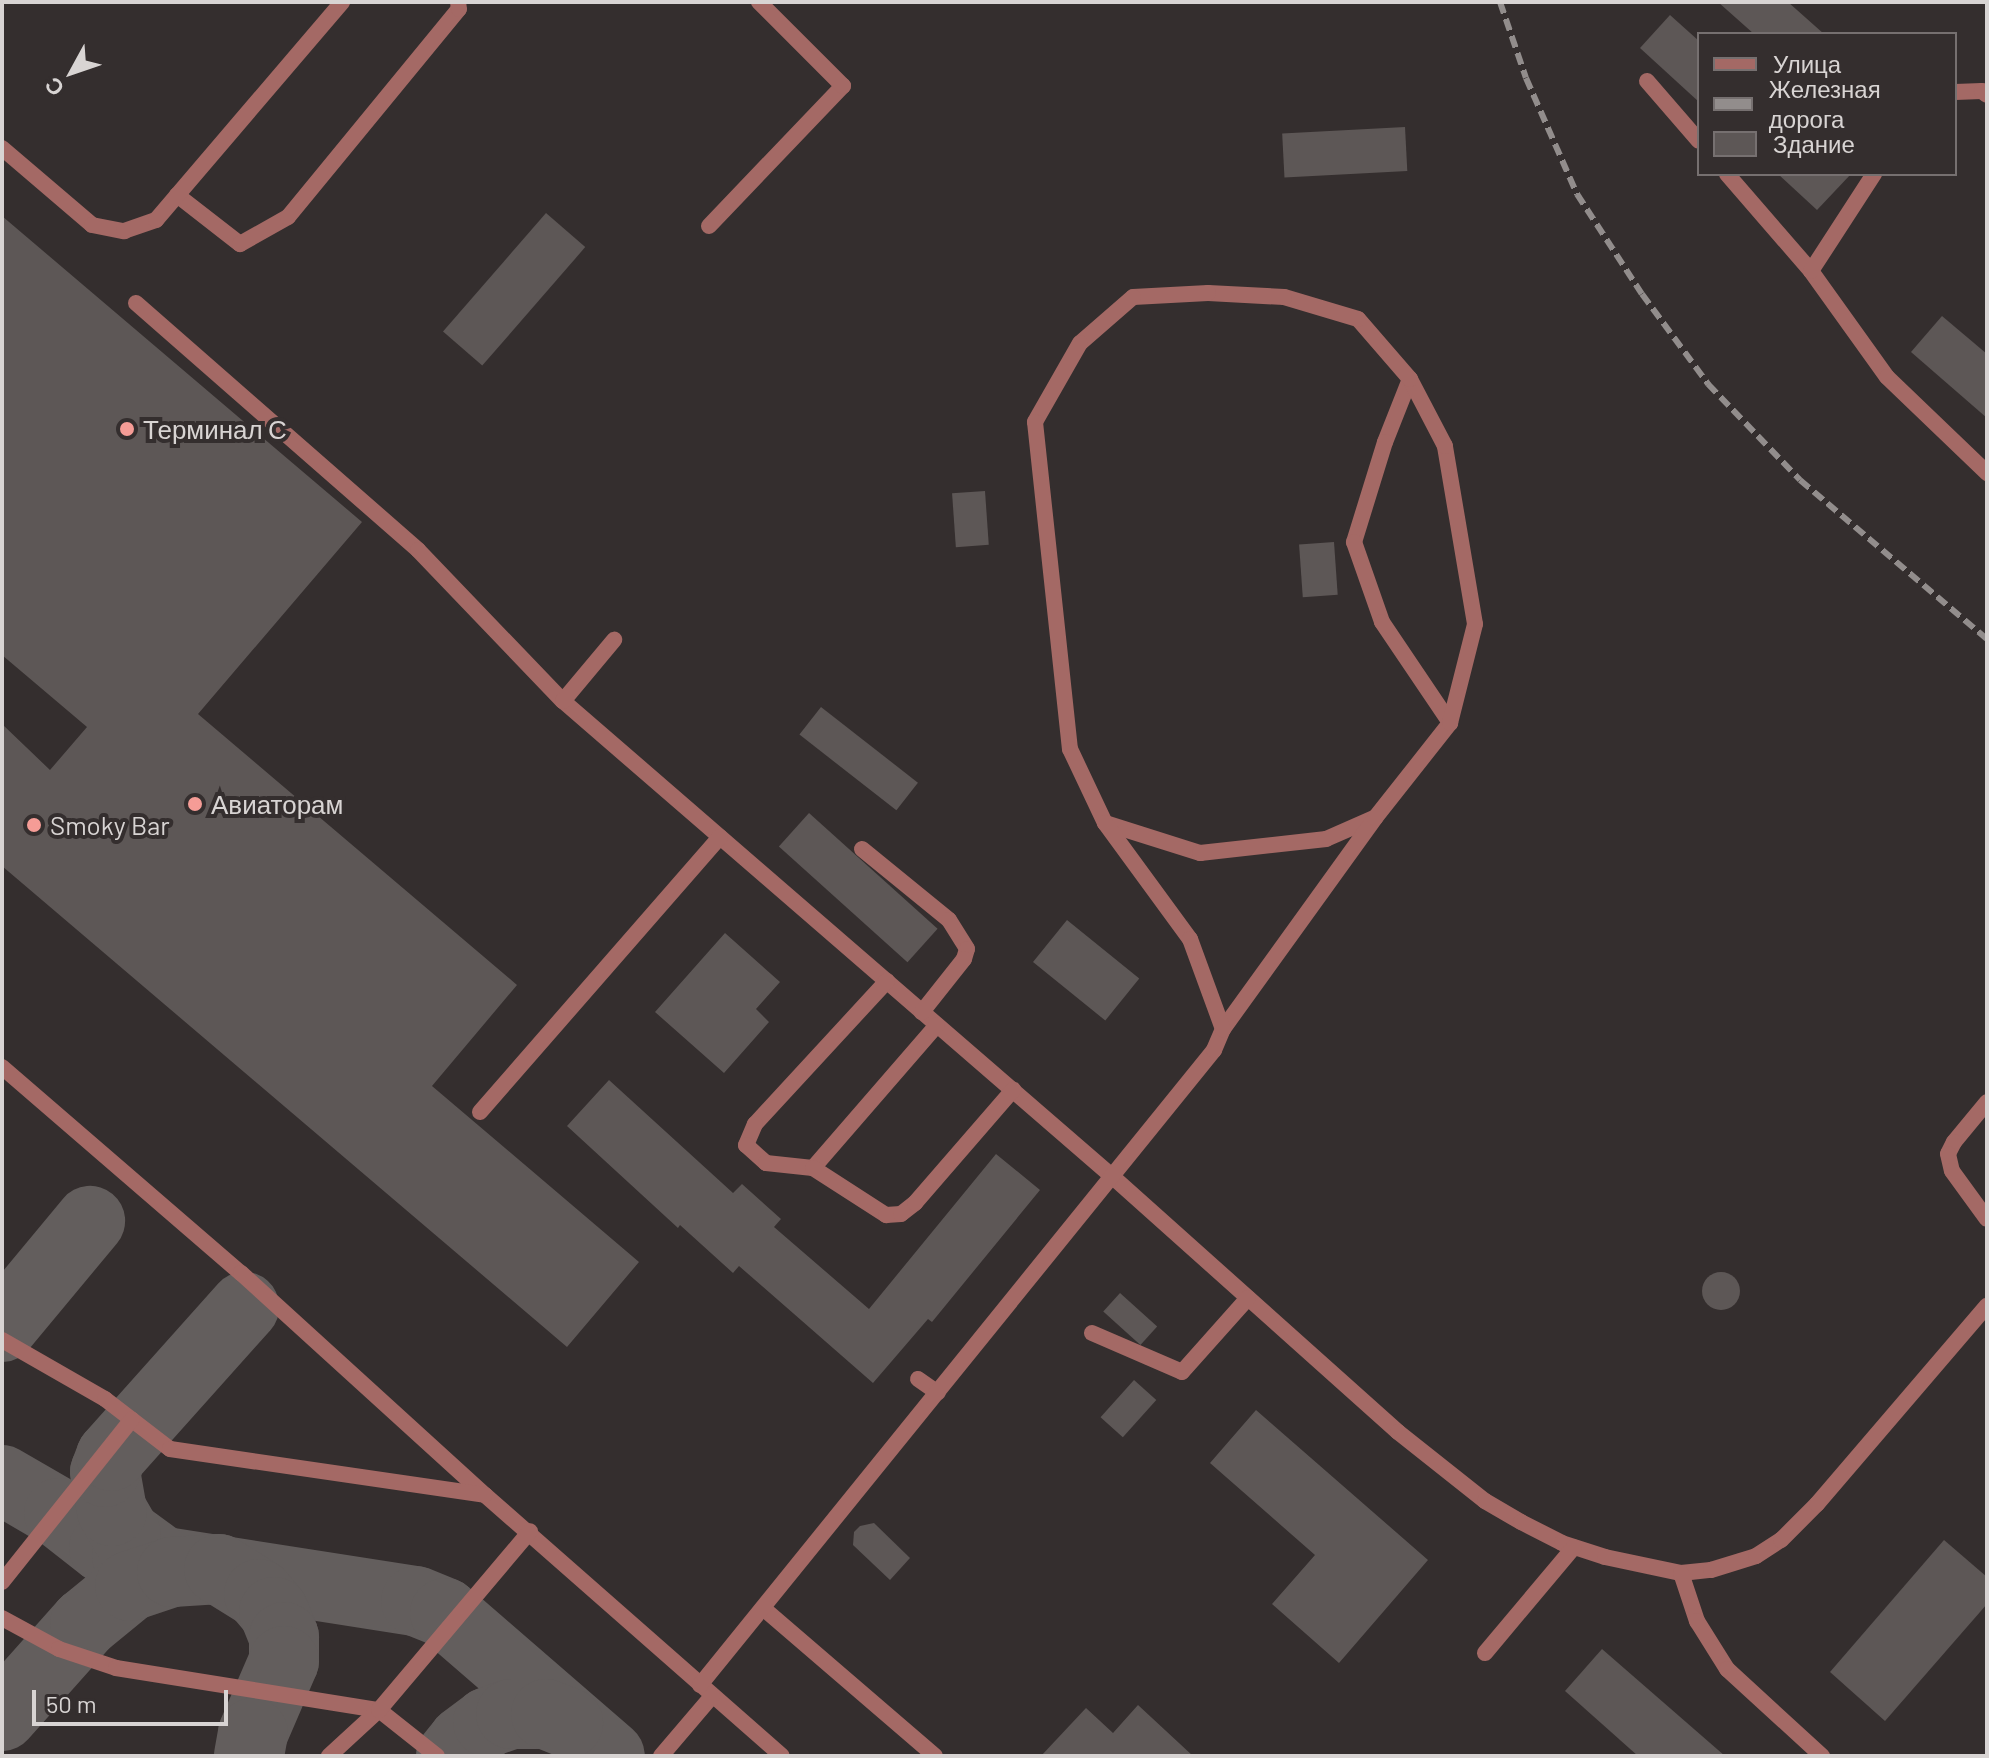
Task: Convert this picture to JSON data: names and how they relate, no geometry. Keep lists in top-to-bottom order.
{
  "places": ["Терминал С", "Авиаторам", "Smoky Bar"],
  "legend": ["Улица", "Железная дорога", "Здание"],
  "scale_bar": "50 m",
  "north": "bottom left"
}
